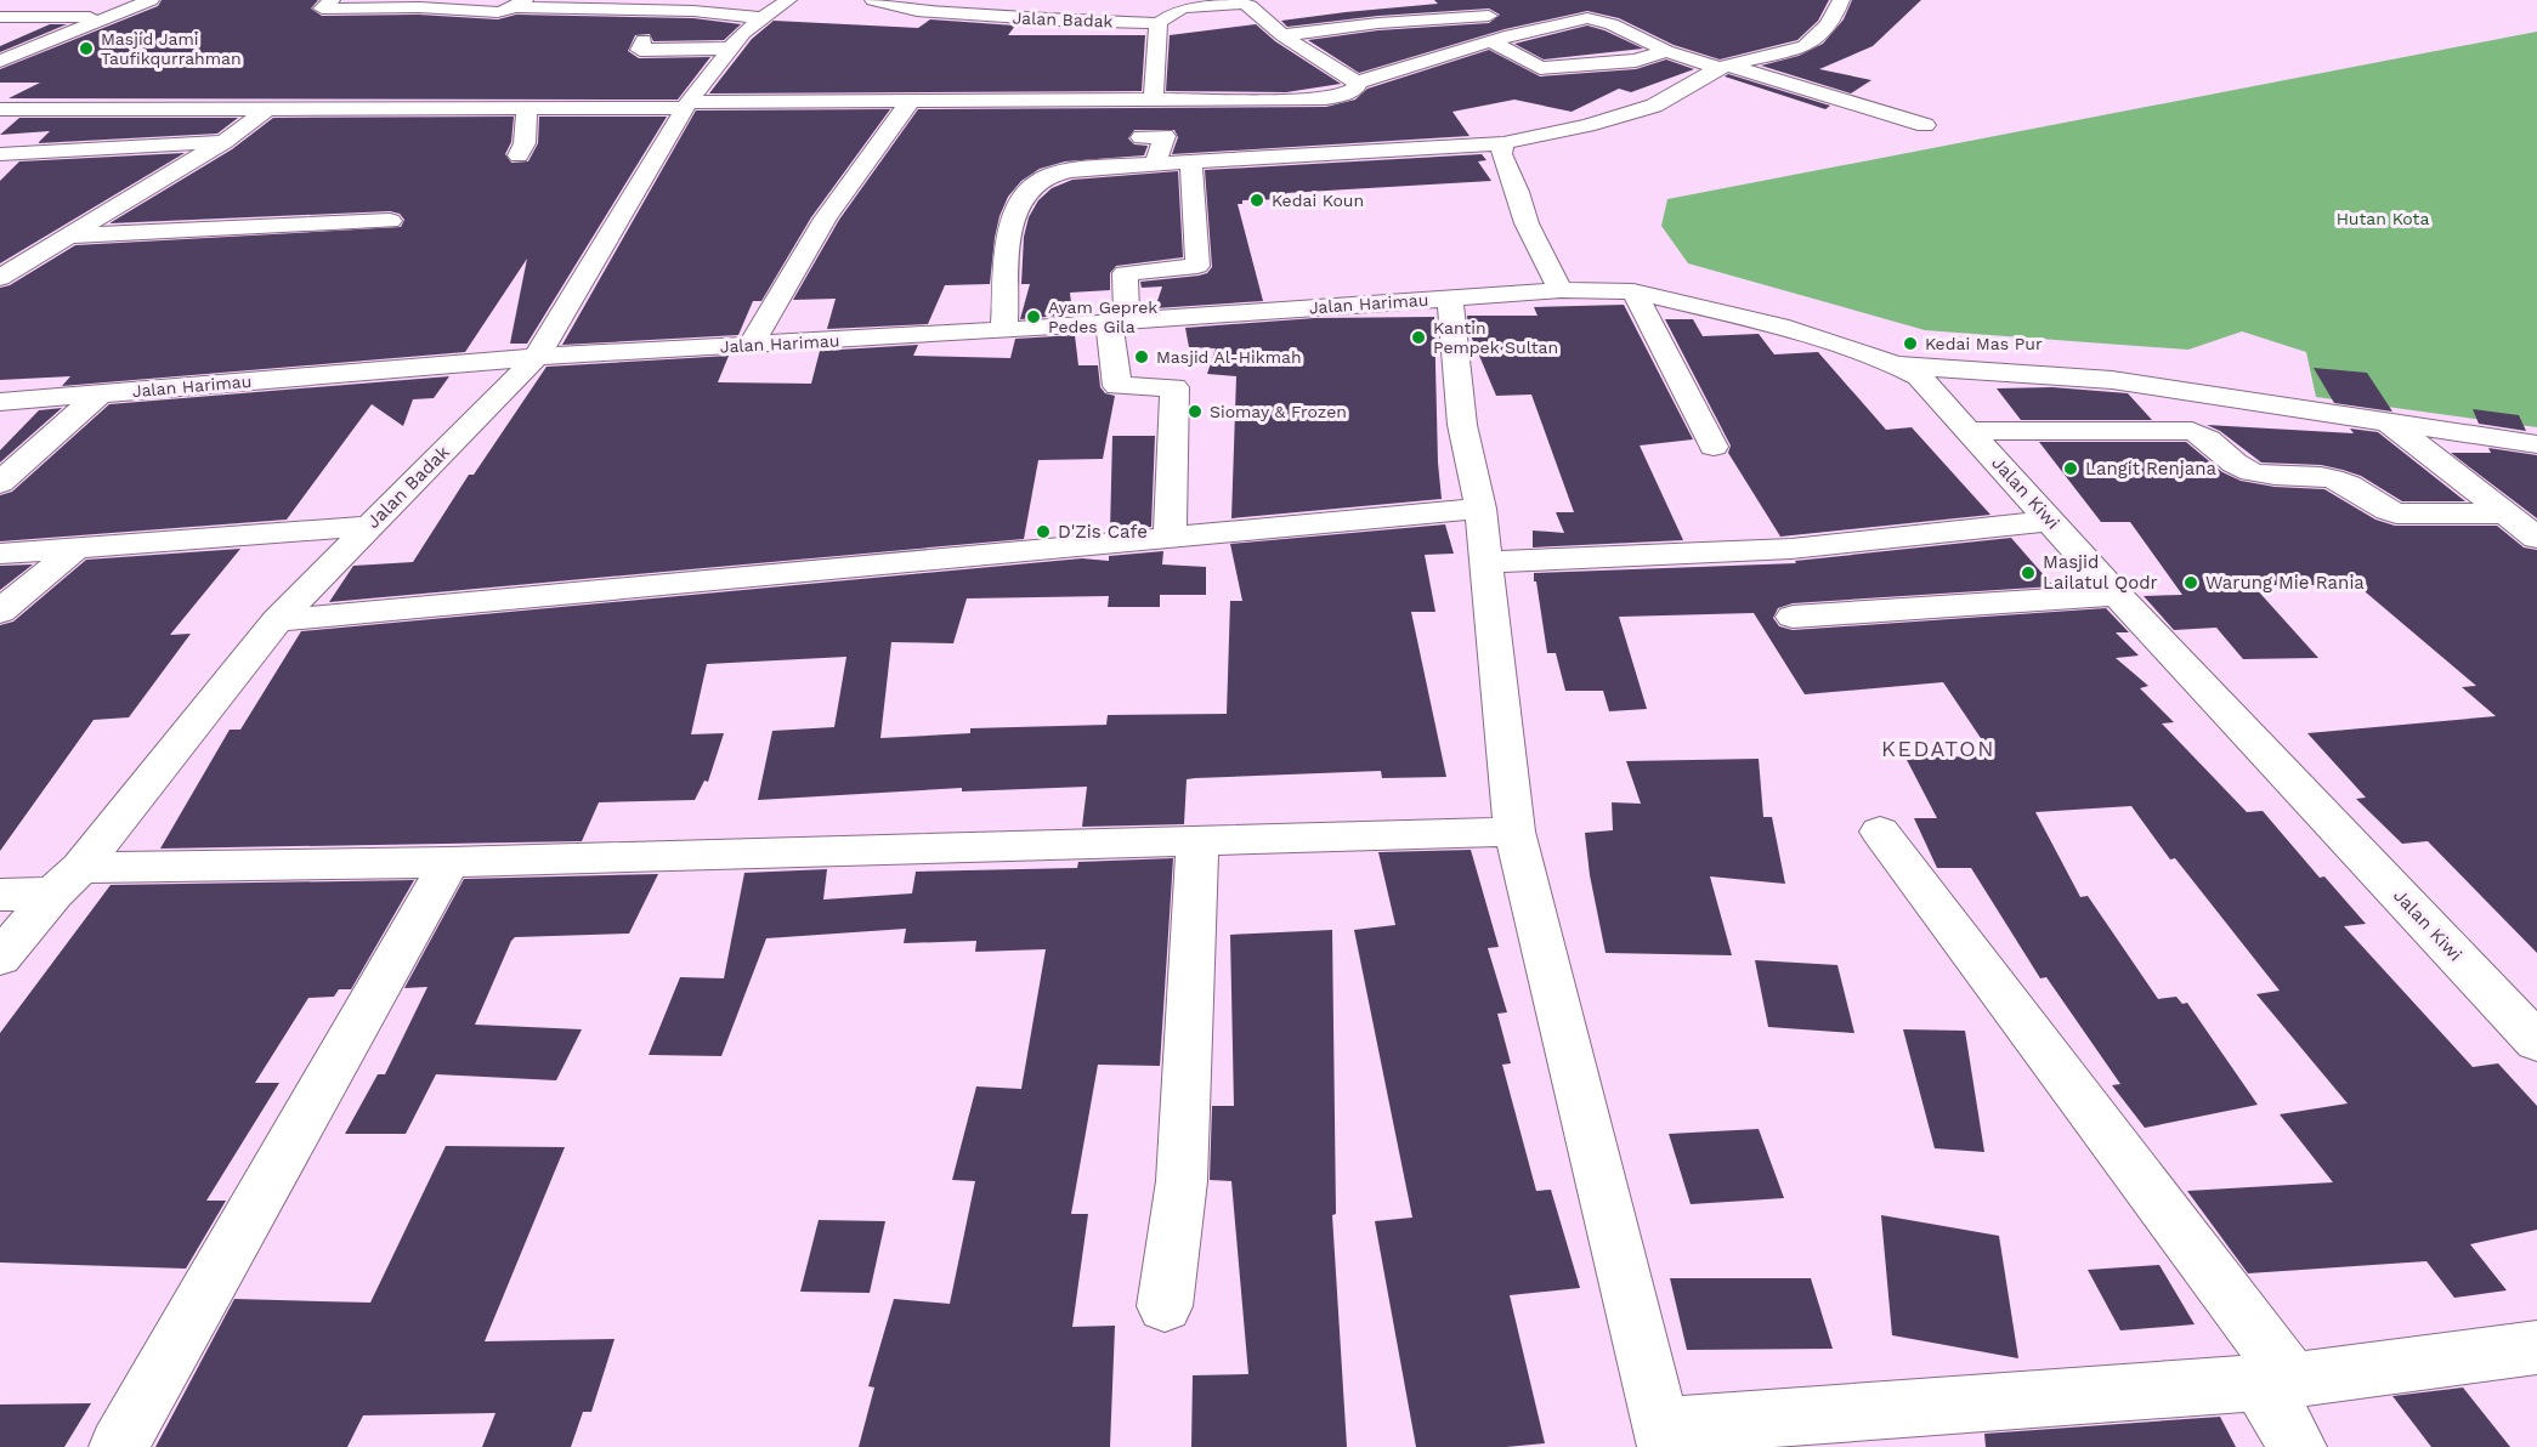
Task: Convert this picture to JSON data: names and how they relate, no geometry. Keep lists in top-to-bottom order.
{
  "streets": {
    "street": ["Jalan Badak", "Jalan Harimau", "Jalan Kiwi"]
  },
  "crossings": [
    ["Jalan Badak", "Jalan Harimau"],
    ["Jalan Harimau", "Jalan Kiwi"]
  ],
  "districts": ["KEDATON"],
  "parks": ["Hutan Kota"],
  "places": [
    "Masjid Jami Taufikqurrahman",
    "Kedai Koun",
    "Ayam Geprek Pedes Gila",
    "Kantin Pempek Sultan",
    "Kedai Mas Pur",
    "Masjid Al-Hikmah",
    "Siomay & Frozen",
    "Langit Renjana",
    "D'Zis Cafe",
    "Masjid Lailatul Qodr",
    "Warung Mie Rania"
  ]
}
